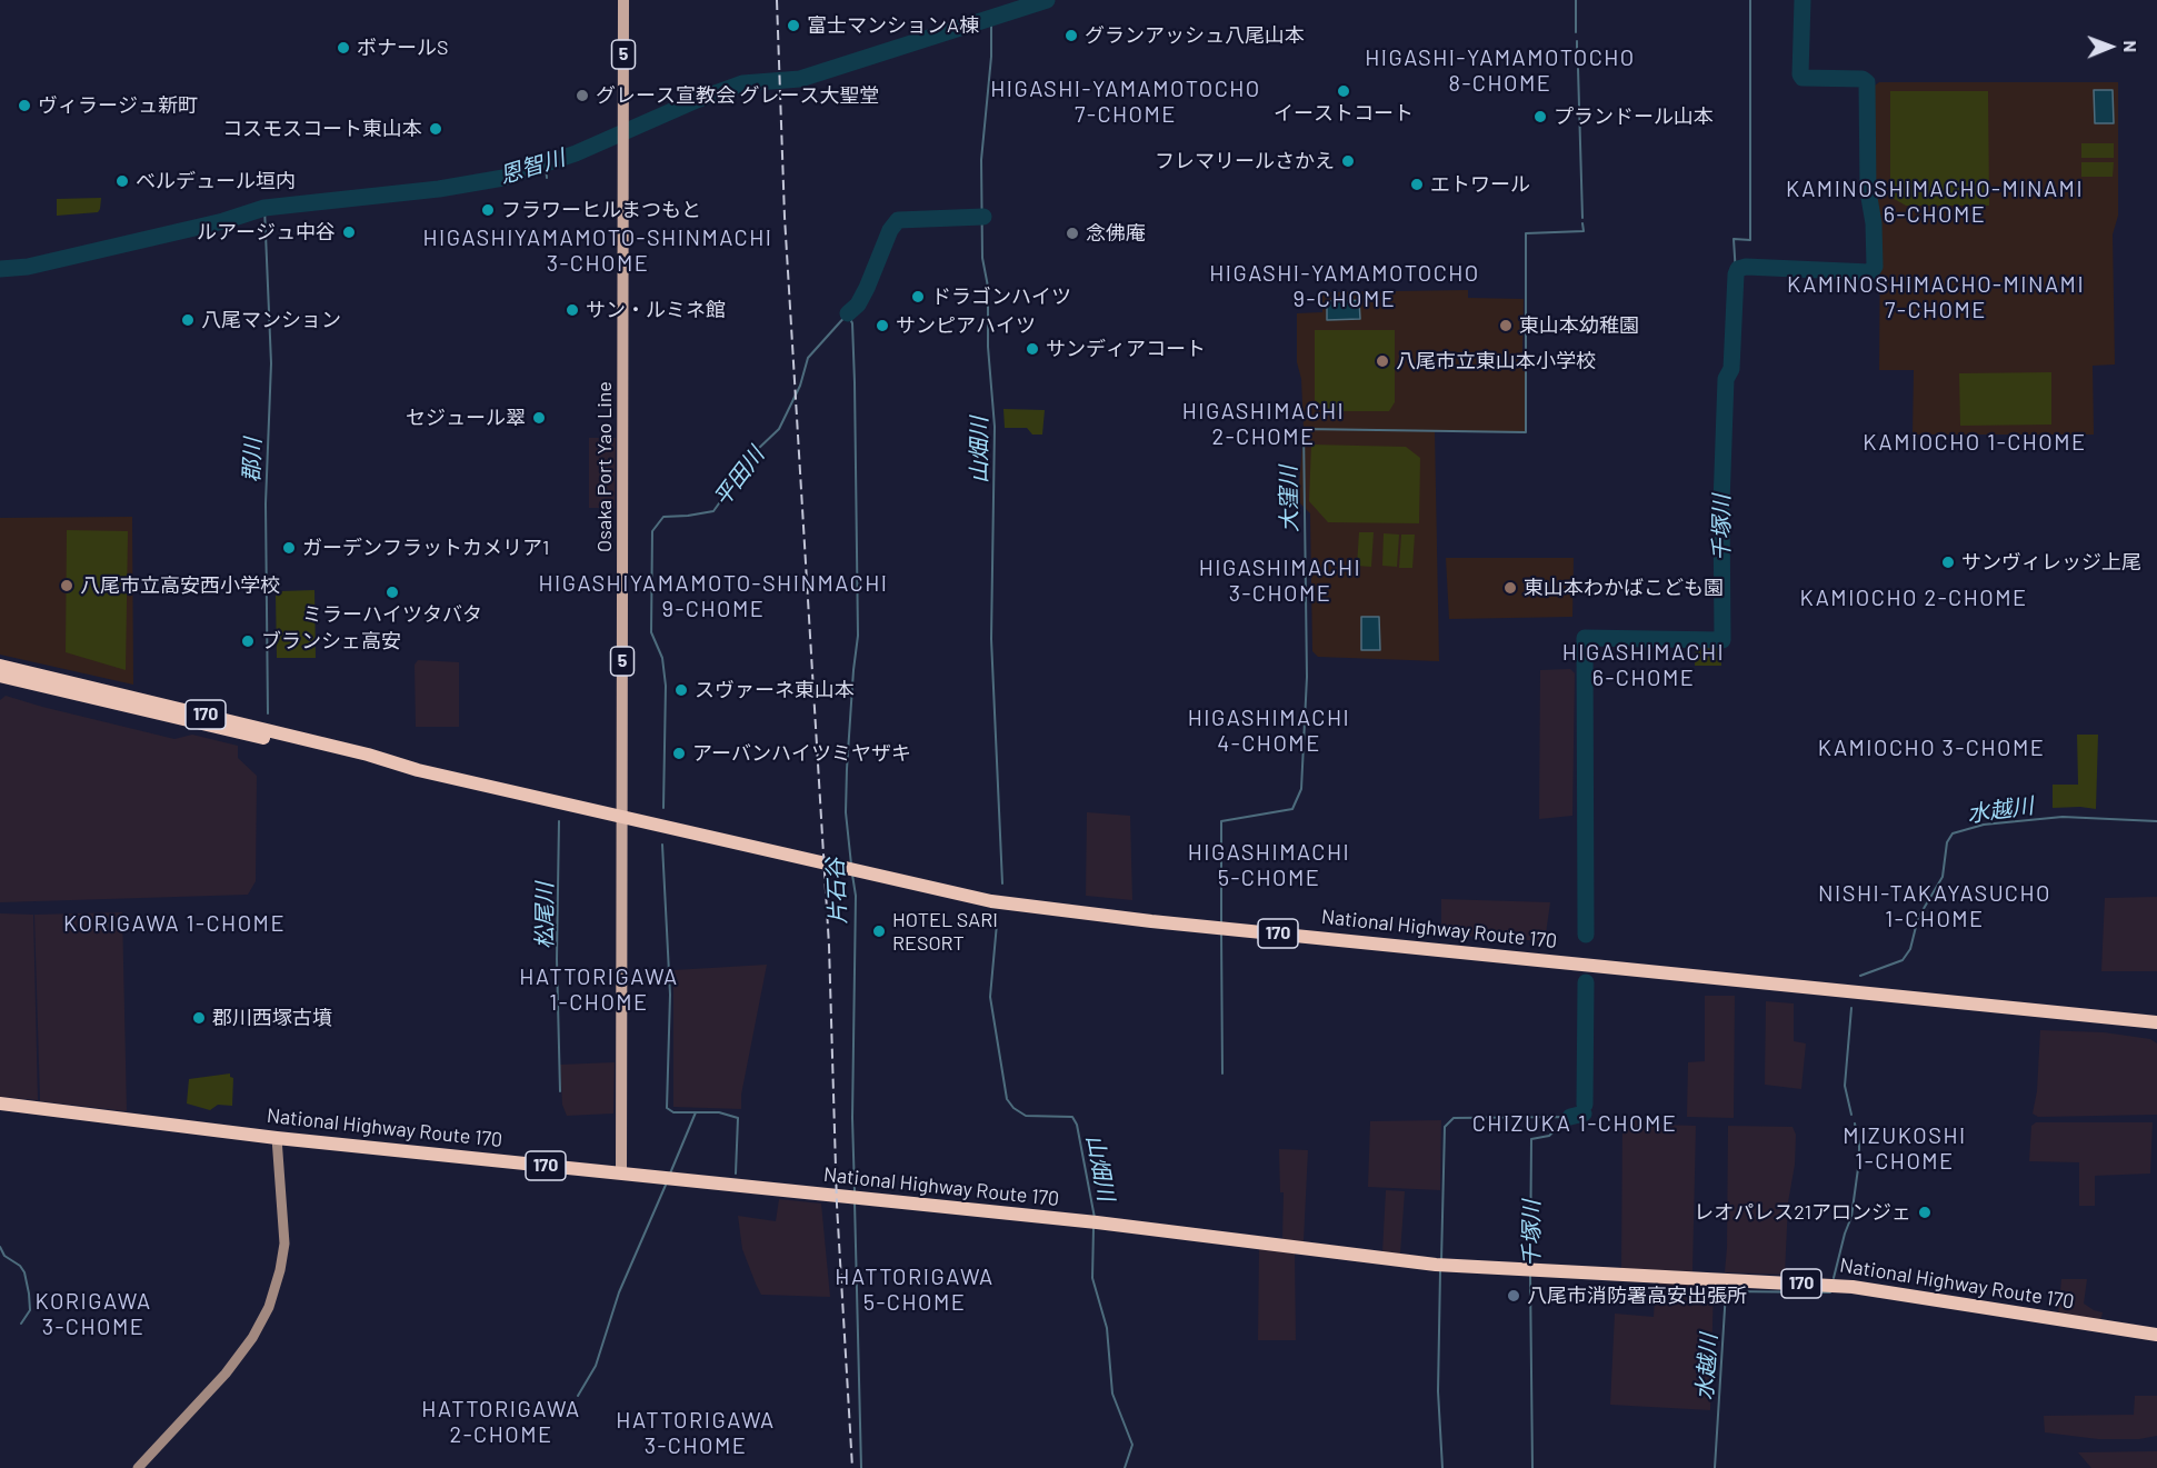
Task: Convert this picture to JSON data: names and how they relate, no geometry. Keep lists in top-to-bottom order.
{
  "streets": {
    "highway": ["170", "National Highway Route 170"],
    "main road": ["5", "Osaka Port Yao Line"]
  },
  "crossings": [
    ["Osaka Port Yao Line", "National Highway Route 170"]
  ],
  "districts": [
    "HIGASHI-YAMAMOTOCHO 8-CHOME",
    "HIGASHI-YAMAMOTOCHO 7-CHOME",
    "KAMINOSHIMACHO-MINAMI 6-CHOME",
    "HIGASHIYAMAMOTO-SHINMACHI 3-CHOME",
    "HIGASHI-YAMAMOTOCHO 9-CHOME",
    "KAMINOSHIMACHO-MINAMI 7-CHOME",
    "HIGASHIMACHI 2-CHOME",
    "KAMIOCHO 1-CHOME",
    "HIGASHIMACHI 3-CHOME",
    "HIGASHIYAMAMOTO-SHINMACHI 9-CHOME",
    "KAMIOCHO 2-CHOME",
    "HIGASHIMACHI 6-CHOME",
    "HIGASHIMACHI 4-CHOME",
    "KAMIOCHO 3-CHOME",
    "HIGASHIMACHI 5-CHOME",
    "NISHI-TAKAYASUCHO 1-CHOME",
    "KORIGAWA 1-CHOME",
    "HATTORIGAWA 1-CHOME",
    "CHIZUKA 1-CHOME",
    "MIZUKOSHI 1-CHOME",
    "HATTORIGAWA 5-CHOME",
    "KORIGAWA 3-CHOME",
    "HATTORIGAWA 2-CHOME",
    "HATTORIGAWA 3-CHOME"
  ],
  "water": [
    "恩智川",
    "山畑川",
    "郡川",
    "平田川",
    "大窪川",
    "千塚川",
    "水越川",
    "片石谷",
    "松尾川"
  ],
  "places": [
    "富士マンションA棟",
    "グランアッシュ八尾山本",
    "ボナールS",
    "イーストコート",
    "グレース宣教会 グレース大聖堂",
    "ヴィラージュ新町",
    "プランドール山本",
    "コスモスコート東山本",
    "フレマリールさかえ",
    "ベルデュール垣内",
    "エトワール",
    "フラワーヒルまつもと",
    "ルアージュ中谷",
    "念佛庵",
    "ドラゴンハイツ",
    "サン・ルミネ館",
    "八尾マンション",
    "サンピアハイツ",
    "東山本幼稚園",
    "サンディアコート",
    "八尾市立東山本小学校",
    "セジュール翠",
    "ガーデンフラットカメリア1",
    "サンヴィレッジ上尾",
    "八尾市立高安西小学校",
    "東山本わかばこども園",
    "ミラーハイツタバタ",
    "ブランシェ高安",
    "スヴァーネ東山本",
    "アーバンハイツミヤザキ",
    "HOTEL SARI RESORT",
    "郡川西塚古墳",
    "レオパレス21アロンジェ",
    "八尾市消防署高安出張所"
  ],
  "north": "right"
}
